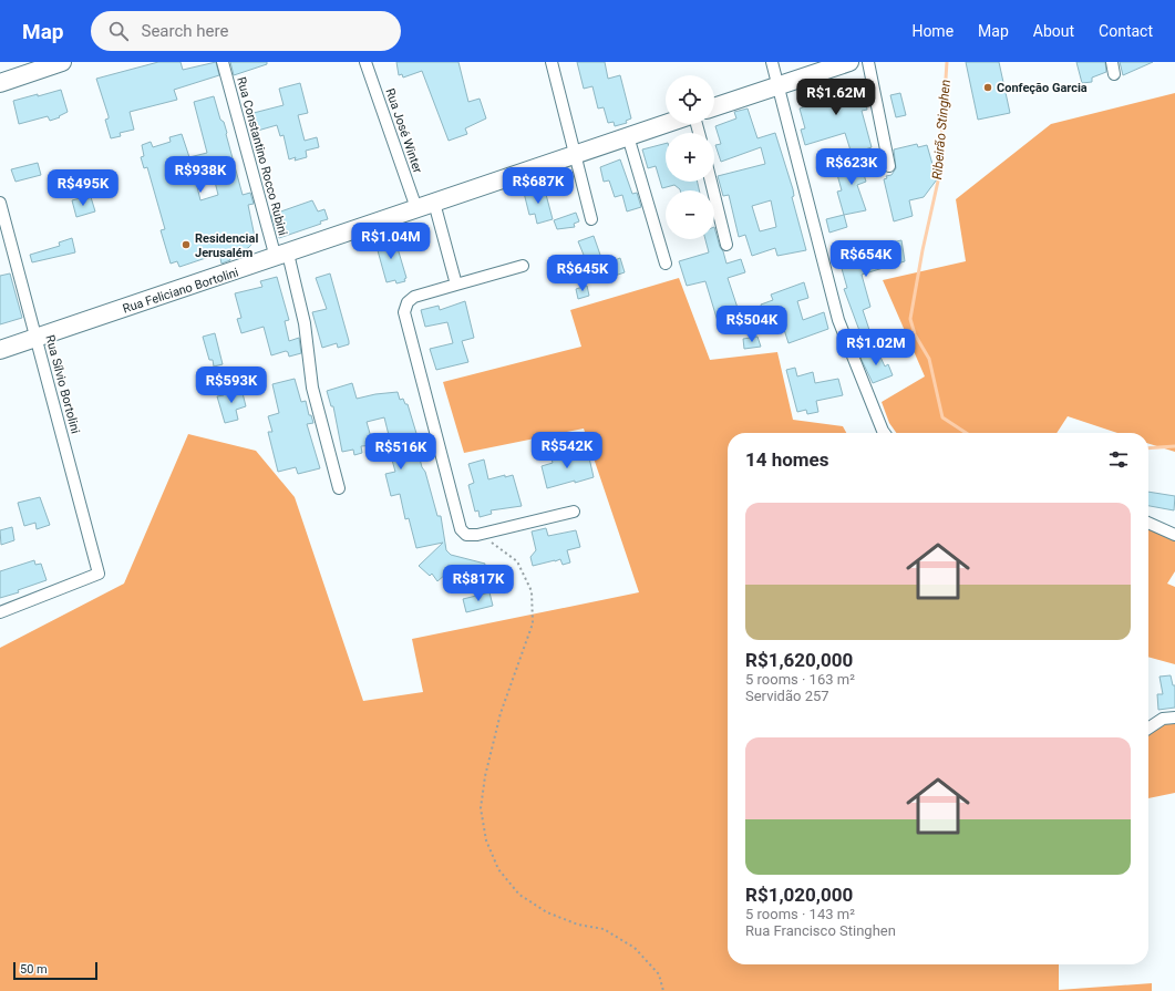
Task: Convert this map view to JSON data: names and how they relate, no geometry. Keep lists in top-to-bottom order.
{
  "streets": {
    "main road": ["Rua Feliciano Bortolini"],
    "street": ["Rua José Winter", "Rua Constantino Rocco Rubini", "Rua Sílvio Bortolini"]
  },
  "crossings": [
    ["Rua José Winter", "Rua Feliciano Bortolini"],
    ["Rua Constantino Rocco Rubini", "Rua Feliciano Bortolini"],
    ["Rua Feliciano Bortolini", "Rua Sílvio Bortolini"]
  ],
  "water": ["Ribeirão Stinghen"],
  "places": ["Confeção Garcia", "Residencial Jerusalém"],
  "scale_bar": "50 m",
  "page": {
    "header": "Map",
    "search": "Search here",
    "nav": [
      "Home",
      "Map",
      "About",
      "Contact"
    ],
    "map_buttons": ["+", "−"],
    "price": [
      "R$1.62M",
      "R$623K",
      "R$938K",
      "R$687K",
      "R$495K",
      "R$1.04M",
      "R$654K",
      "R$645K",
      "R$504K",
      "R$1.02M",
      "R$593K",
      "R$542K",
      "R$516K",
      "R$817K"
    ],
    "heading": "14 homes",
    "list": [
      {
        "name": "R$1,620,000",
        "note": "5 rooms · 163 m² · Servidão 257"
      },
      {
        "name": "R$1,020,000",
        "note": "5 rooms · 143 m² · Rua Francisco Stinghen"
      }
    ],
    "scale": "50 m"
  }
}
